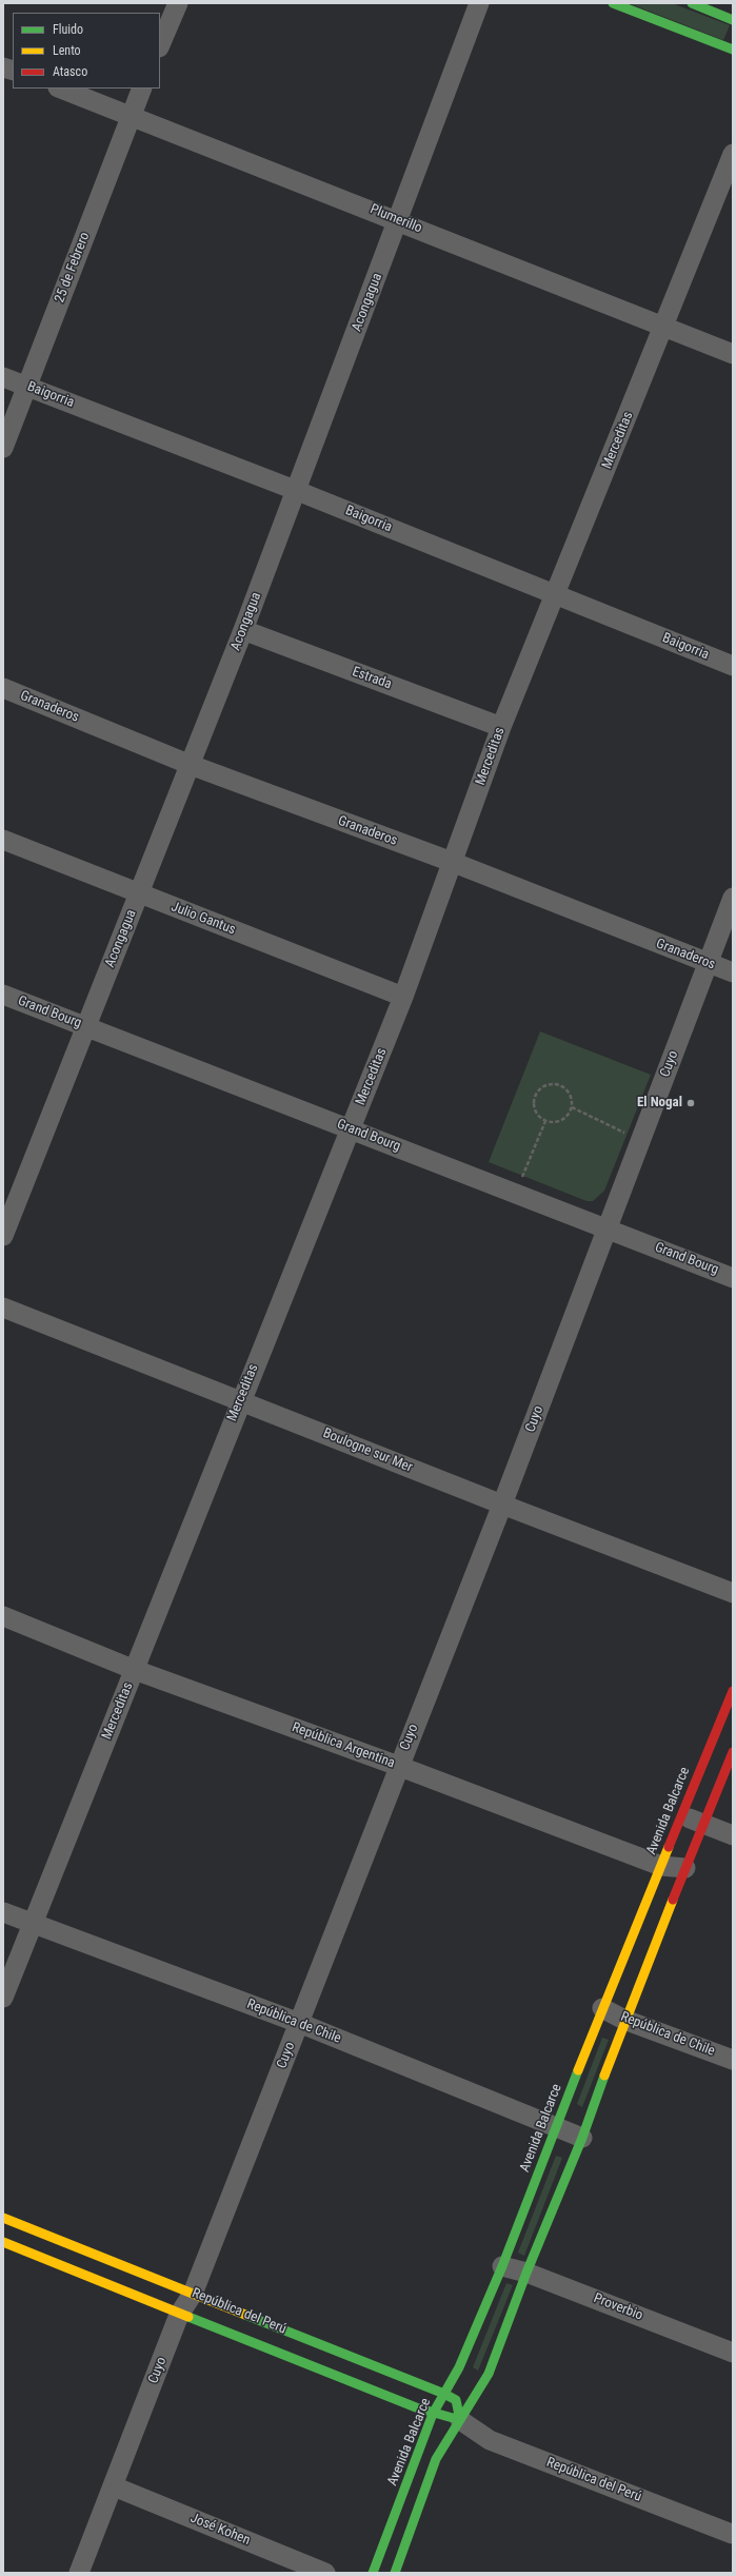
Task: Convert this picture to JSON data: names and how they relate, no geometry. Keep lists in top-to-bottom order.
{
  "streets": {
    "main road": ["Avenida Balcarce", "República del Perú"],
    "street": [
      "Plumerillo",
      "25 de Febrero",
      "Acongagua",
      "Baigorria",
      "Merceditas",
      "Estrada",
      "Granaderos",
      "Julio Gantus",
      "Grand Bourg",
      "Cuyo",
      "Boulogne sur Mer",
      "República Argentina",
      "República de Chile",
      "Proverbio",
      "José Kohen"
    ]
  },
  "crossings": [
    ["Plumerillo", "25 de Febrero"],
    ["Plumerillo", "Acongagua"],
    ["Plumerillo", "Merceditas"],
    ["25 de Febrero", "Baigorria"],
    ["Acongagua", "Baigorria"],
    ["Acongagua", "Estrada"],
    ["Acongagua", "Granaderos"],
    ["Acongagua", "Julio Gantus"],
    ["Acongagua", "Grand Bourg"],
    ["Baigorria", "Merceditas"],
    ["Merceditas", "Estrada"],
    ["Merceditas", "Granaderos"],
    ["Merceditas", "Julio Gantus"],
    ["Merceditas", "Grand Bourg"],
    ["Merceditas", "Boulogne sur Mer"],
    ["Merceditas", "República Argentina"],
    ["Merceditas", "República de Chile"],
    ["Granaderos", "Cuyo"],
    ["Grand Bourg", "Cuyo"],
    ["Cuyo", "Boulogne sur Mer"],
    ["Cuyo", "República Argentina"],
    ["Cuyo", "República de Chile"],
    ["Cuyo", "República del Perú"],
    ["Cuyo", "José Kohen"],
    ["República Argentina", "Avenida Balcarce"],
    ["Avenida Balcarce", "República de Chile"],
    ["Avenida Balcarce", "Proverbio"],
    ["Avenida Balcarce", "República del Perú"]
  ],
  "places": ["El Nogal"],
  "legend": ["Fluido", "Lento", "Atasco"]
}
